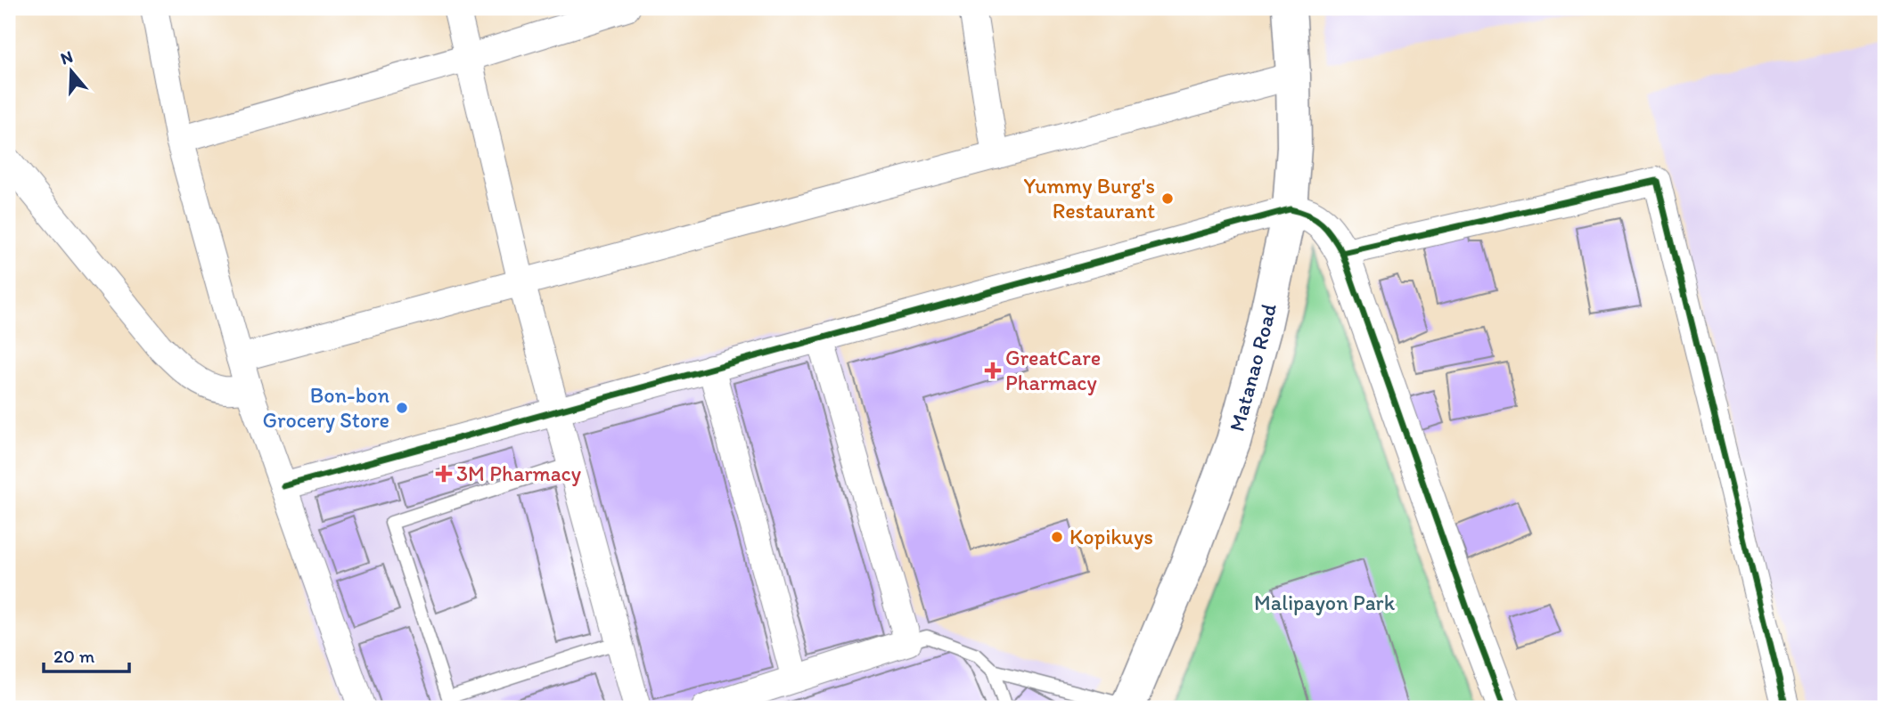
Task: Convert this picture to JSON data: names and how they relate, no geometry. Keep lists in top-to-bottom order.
{
  "streets": {
    "main road": ["Matanao Road"]
  },
  "parks": ["Malipayon Park"],
  "places": {
    "other": ["Yummy Burg's Restaurant", "Bon-bon Grocery Store", "Kopikuys"],
    "health": ["GreatCare Pharmacy", "3M Pharmacy"]
  },
  "scale_bar": "20 m",
  "north": "top"
}
